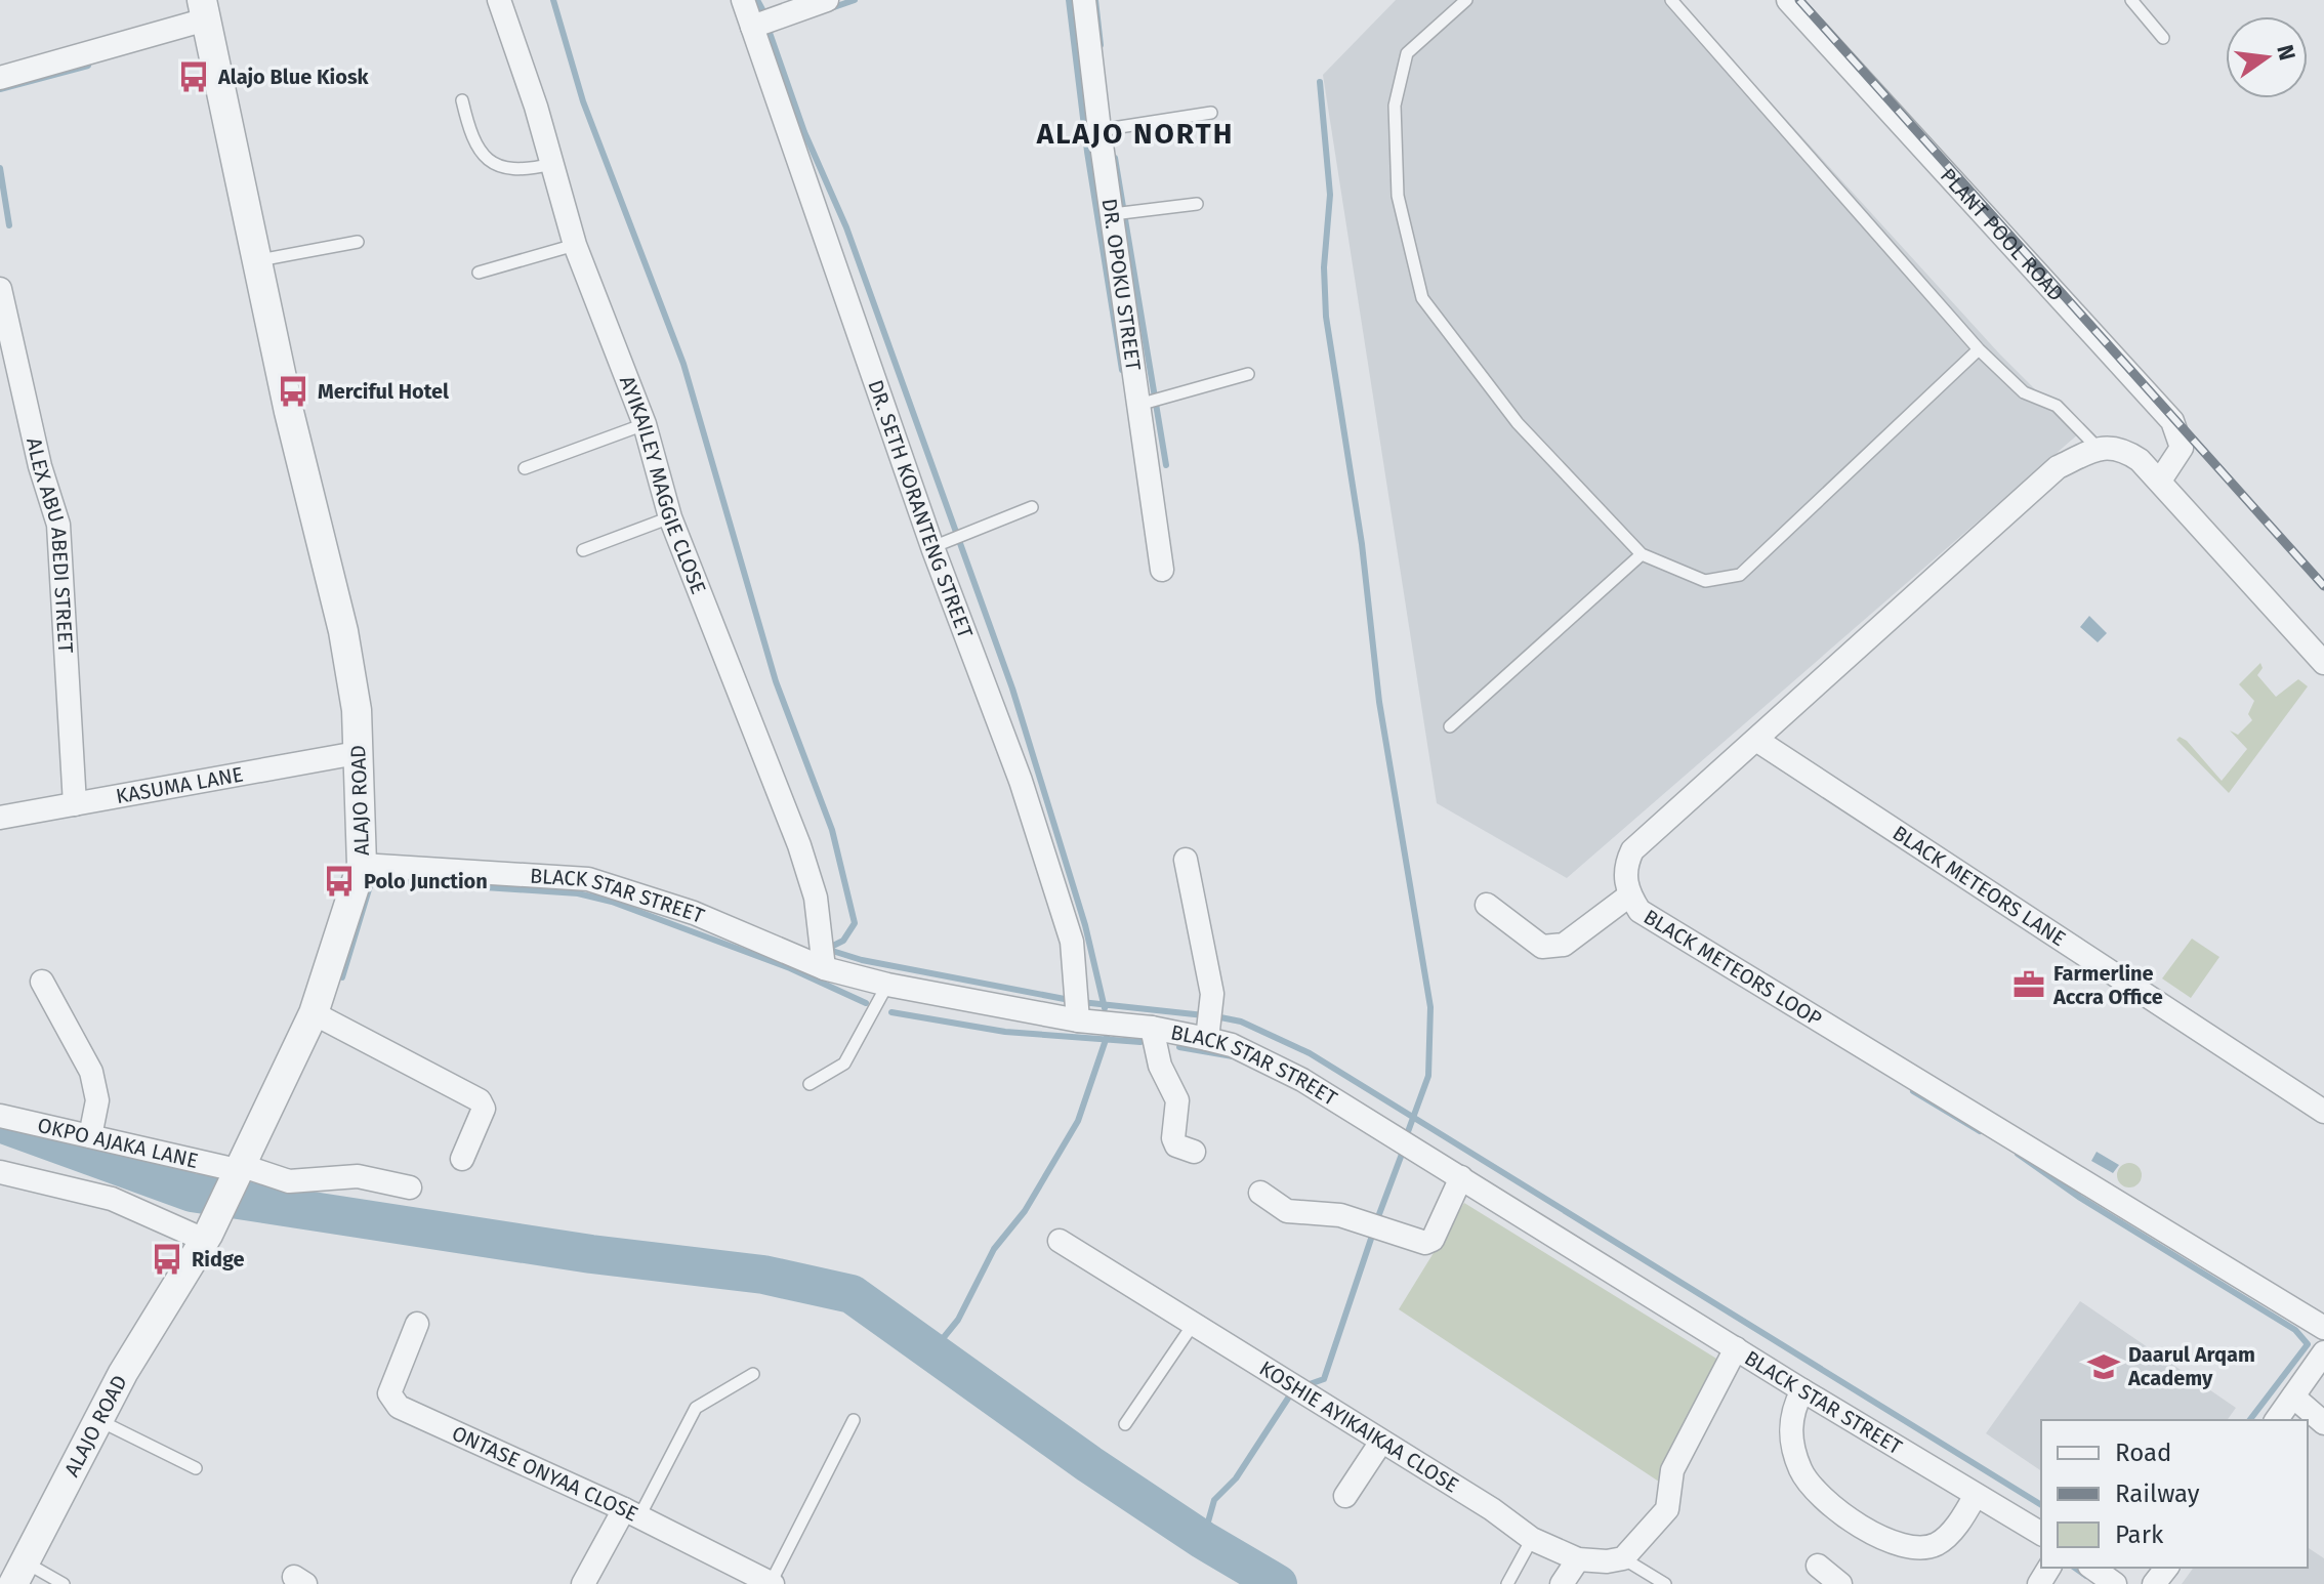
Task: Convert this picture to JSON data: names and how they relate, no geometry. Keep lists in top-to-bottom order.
{
  "streets": {
    "street": [
      "PLANT POOL ROAD",
      "DR. OPOKU STREET",
      "AYIKAILEY MAGGIE CLOSE",
      "DR. SETH KORANTENG STREET",
      "ALEX ABU ABEDI STREET",
      "KASUMA LANE",
      "ALAJO ROAD",
      "BLACK METEORS LANE",
      "BLACK STAR STREET",
      "BLACK METEORS LOOP",
      "OKPO AJAKA LANE",
      "KOSHIE AYIKAIKAA CLOSE",
      "ONTASE ONYAA CLOSE"
    ]
  },
  "crossings": [
    ["AYIKAILEY MAGGIE CLOSE", "BLACK STAR STREET"],
    ["DR. SETH KORANTENG STREET", "BLACK STAR STREET"],
    ["ALEX ABU ABEDI STREET", "KASUMA LANE"],
    ["KASUMA LANE", "ALAJO ROAD"],
    ["ALAJO ROAD", "BLACK STAR STREET"],
    ["ALAJO ROAD", "OKPO AJAKA LANE"],
    ["BLACK METEORS LANE", "BLACK METEORS LOOP"]
  ],
  "districts": ["ALAJO NORTH"],
  "places": {
    "bus stop": [
      "Alajo Blue Kiosk",
      "Merciful Hotel",
      "Polo Junction",
      "Ridge"
    ],
    "office": ["Farmerline Accra Office"],
    "school or university": ["Daarul Arqam Academy"]
  },
  "legend": ["Road", "Railway", "Park"],
  "north": "right"
}
